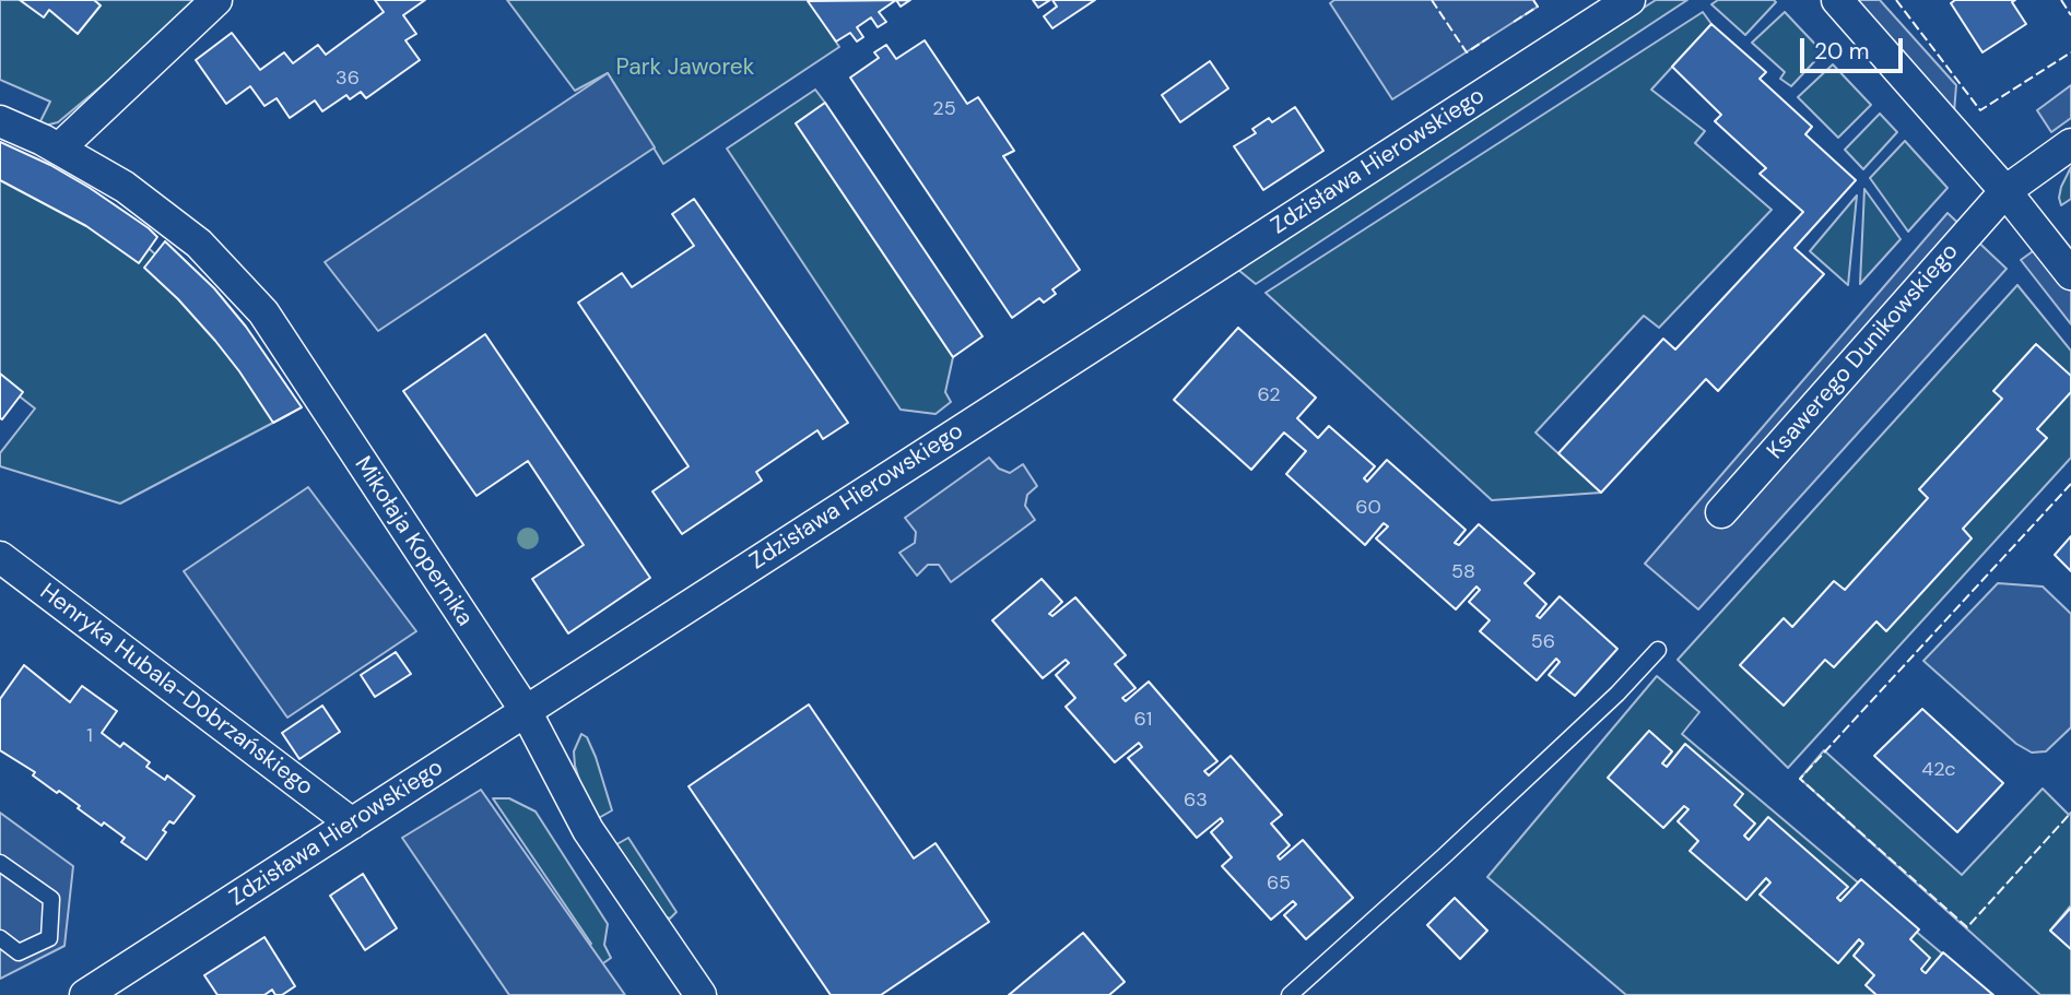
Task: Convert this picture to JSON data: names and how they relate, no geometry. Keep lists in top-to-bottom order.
{
  "streets": {
    "street": [
      "Zdzisława Hierowskiego",
      "Ksawerego Dunikowskiego",
      "Mikołaja Kopernika",
      "Henryka Hubala-Dobrzańskiego"
    ]
  },
  "crossings": [
    ["Zdzisława Hierowskiego", "Mikołaja Kopernika"],
    ["Zdzisława Hierowskiego", "Henryka Hubala-Dobrzańskiego"]
  ],
  "parks": ["Park Jaworek"],
  "house_numbers": [
    "36",
    "25",
    "62",
    "60",
    "58",
    "56",
    "61",
    "1",
    "42c",
    "63",
    "65"
  ],
  "scale_bar": "20 m"
}
